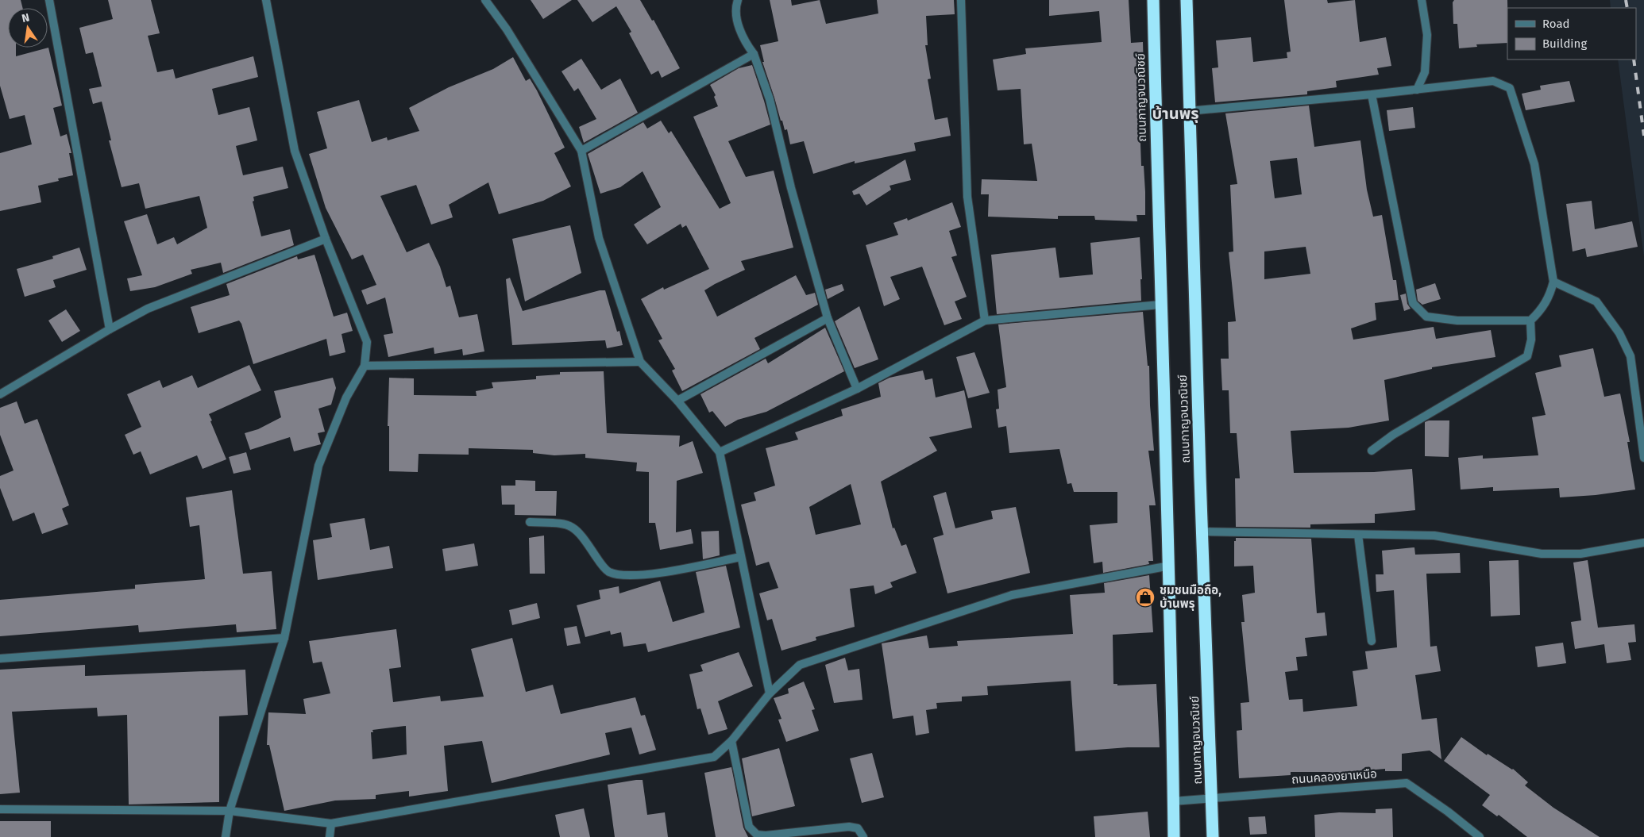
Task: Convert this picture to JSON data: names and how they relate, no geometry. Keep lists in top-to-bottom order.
{
  "streets": {
    "highway": ["ถนนกาญจนวณิชย์"],
    "street": ["ถนนคลองยาเหนือ"]
  },
  "crossings": [
    ["ถนนกาญจนวณิชย์", "ถนนคลองยาเหนือ"]
  ],
  "districts": ["บ้านพรุ"],
  "places": {
    "shop": ["ชุมชนมือถือ, บ้านพรุ"]
  },
  "legend": ["Road", "Building"],
  "north": "top"
}
